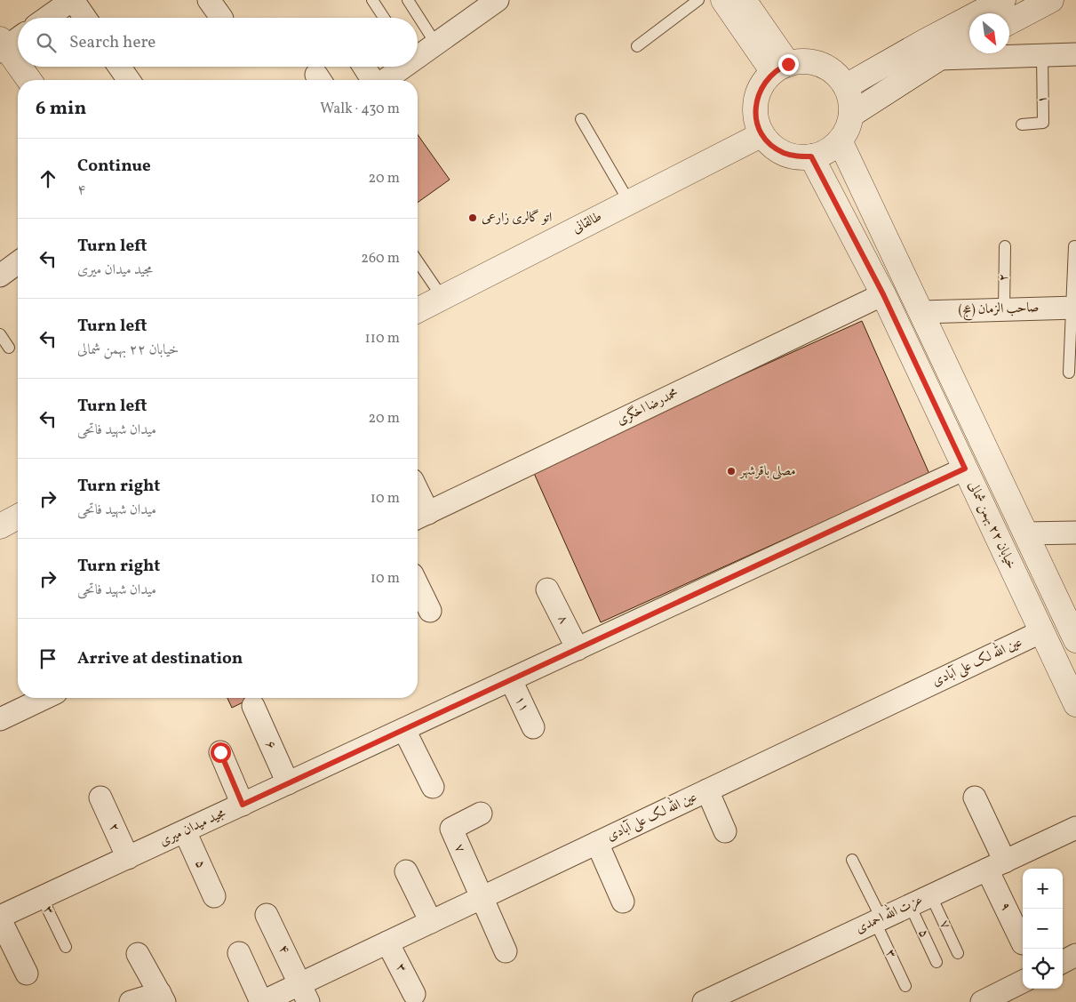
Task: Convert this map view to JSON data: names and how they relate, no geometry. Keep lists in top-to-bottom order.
{
  "streets": {
    "street": [
      "طالقانی",
      "۲",
      "صاحب الزمان (عج)",
      "محمدرضا اخگری",
      "خیابان ۲۲ بهمن شمالی",
      "۸",
      "عین الله لک علی آبادی",
      "۱۱",
      "۶",
      "مجید میدان میری",
      "۷",
      "۵",
      "۹",
      "۳",
      "عزت الله احمدی",
      "۴"
    ],
    "lane": ["۱"]
  },
  "crossings": [
    ["طالقانی", "خیابان ۲۲ بهمن شمالی"],
    ["۲", "صاحب الزمان (عج)"],
    ["۲", "مجید میدان میری"],
    ["صاحب الزمان (عج)", "خیابان ۲۲ بهمن شمالی"],
    ["محمدرضا اخگری", "خیابان ۲۲ بهمن شمالی"],
    ["خیابان ۲۲ بهمن شمالی", "عین الله لک علی آبادی"],
    ["خیابان ۲۲ بهمن شمالی", "مجید میدان میری"],
    ["۸", "مجید میدان میری"],
    ["عین الله لک علی آبادی", "۷"],
    ["عین الله لک علی آبادی", "۳"],
    ["عین الله لک علی آبادی", "۴"],
    ["۱۱", "مجید میدان میری"],
    ["۶", "مجید میدان میری"],
    ["مجید میدان میری", "۵"],
    ["مجید میدان میری", "۳"],
    ["۷", "عزت الله احمدی"],
    ["۵", "عزت الله احمدی"],
    ["۹", "عزت الله احمدی"],
    ["۳", "عزت الله احمدی"]
  ],
  "places": ["اتو گالری زارعی", "مصلی باقرشهر"],
  "north": "bottom right",
  "page": {
    "search": "Search here",
    "heading": ["6 min", "Walk · 430 m"],
    "list": [
      ["Continue", "۴", "20 m"],
      ["Turn left", "مجید میدان میری", "260 m"],
      ["Turn left", "خیابان ۲۲ بهمن شمالی", "110 m"],
      ["Turn left", "میدان شهید فاتحی", "20 m"],
      ["Turn right", "میدان شهید فاتحی", "10 m"],
      ["Turn right", "میدان شهید فاتحی", "10 m"],
      "Arrive at destination"
    ],
    "map_buttons": ["+", "−"]
  }
}
